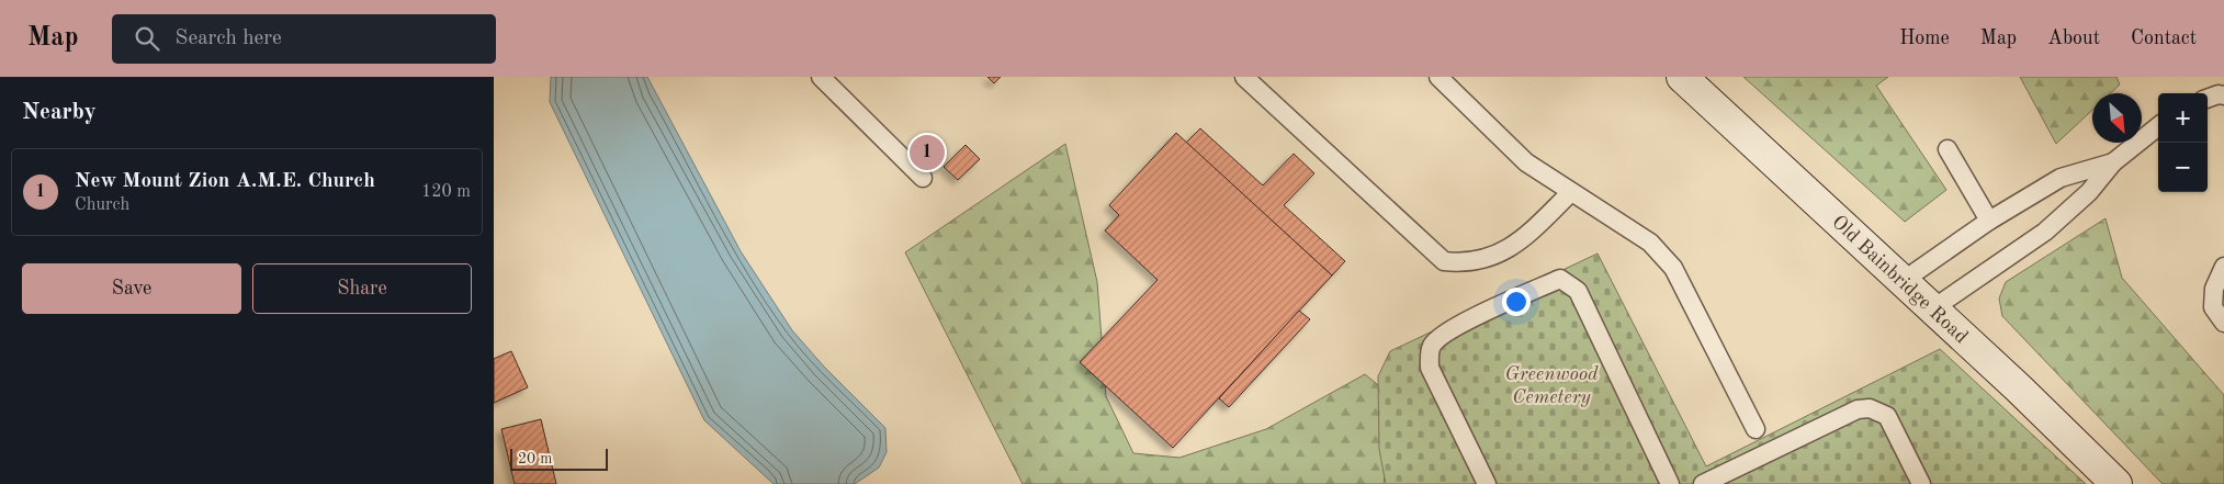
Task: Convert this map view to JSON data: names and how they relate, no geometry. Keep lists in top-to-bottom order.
{
  "streets": {
    "main road": ["Old Bainbridge Road"]
  },
  "parks": ["Greenwood Cemetery"],
  "scale_bar": "20 m",
  "north": "bottom right",
  "page": {
    "header": "Map",
    "search": "Search here",
    "nav": [
      "Home",
      "Map",
      "About",
      "Contact"
    ],
    "heading": "Nearby",
    "map_buttons": ["+", "−"],
    "pins": "1",
    "list": [
      {
        "mark": "1",
        "name": "New Mount Zion A.M.E. Church",
        "note": "Church",
        "value": "120 m"
      }
    ],
    "buttons": ["Save", "Share"],
    "scale": "20 m"
  }
}
